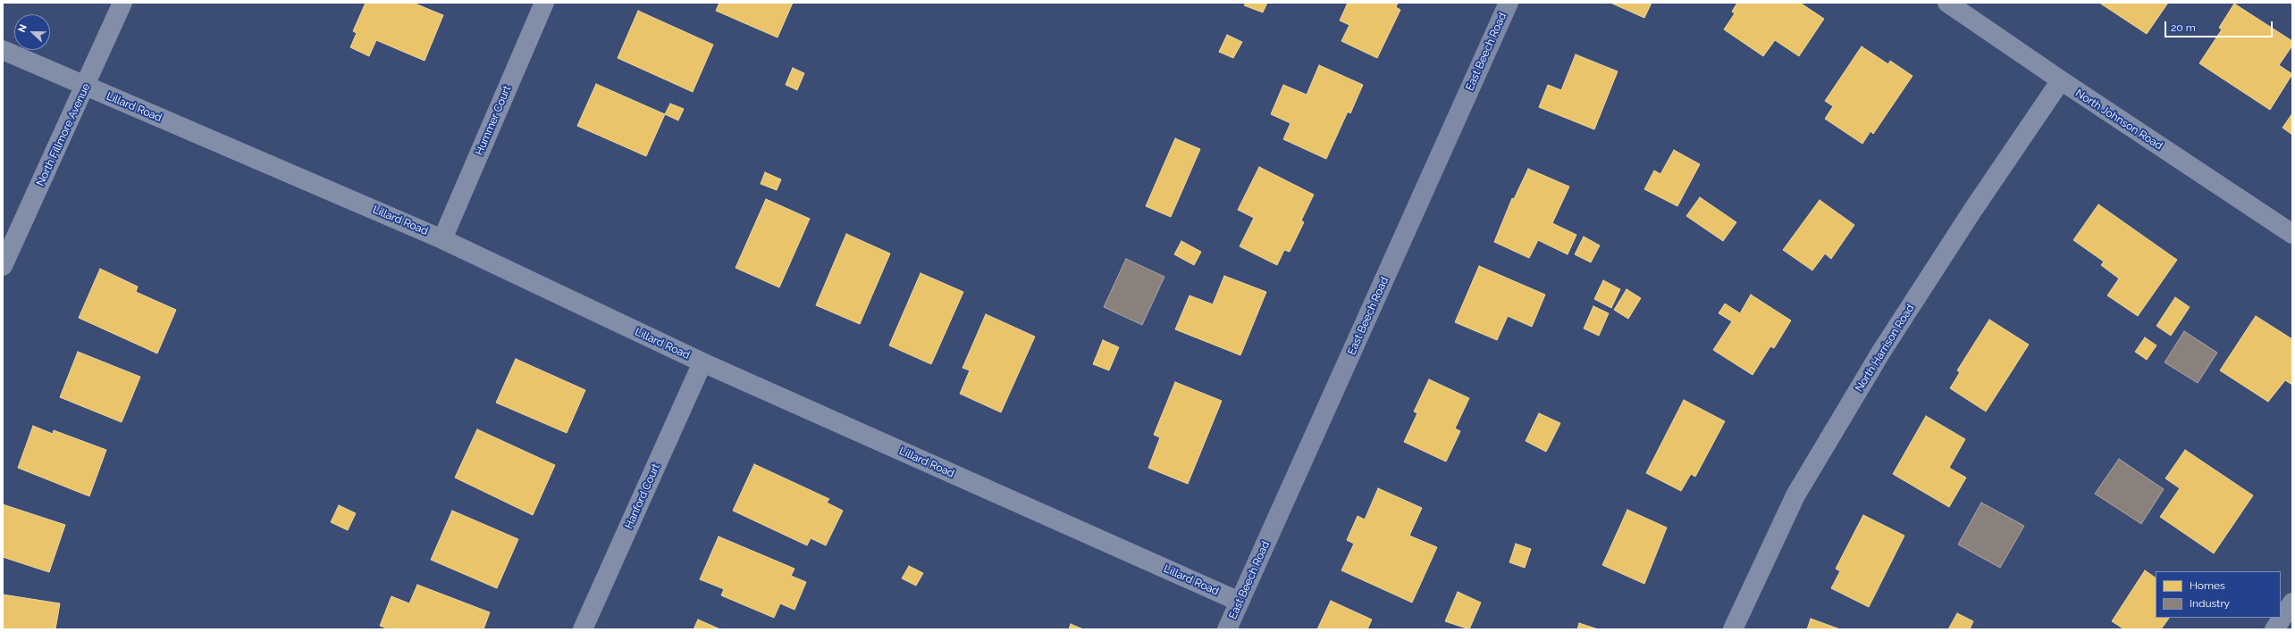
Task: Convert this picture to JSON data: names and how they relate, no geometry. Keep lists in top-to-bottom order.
{
  "streets": {
    "street": [
      "East Beech Road",
      "Lillard Road",
      "North Johnson Road",
      "Hummer Court",
      "North Fillmore Avenue",
      "North Harrison Road",
      "Hanford Court"
    ]
  },
  "crossings": [
    ["East Beech Road", "Lillard Road"],
    ["Lillard Road", "Hummer Court"],
    ["Lillard Road", "North Fillmore Avenue"],
    ["Lillard Road", "Hanford Court"],
    ["North Johnson Road", "North Harrison Road"]
  ],
  "legend": ["Homes", "Industry"],
  "scale_bar": "20 m",
  "north": "left"
}
